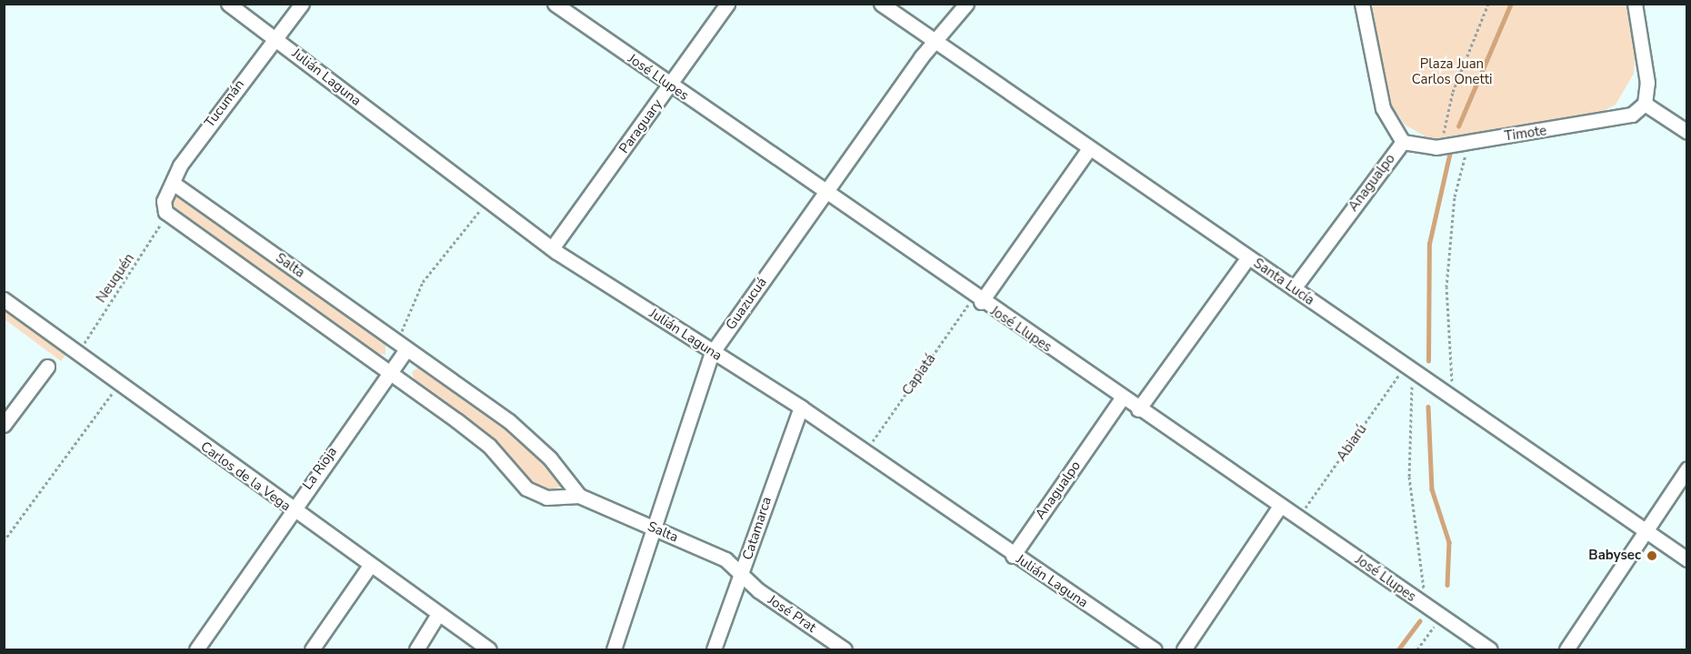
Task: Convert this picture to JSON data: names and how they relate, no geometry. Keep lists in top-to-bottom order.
{
  "streets": {
    "street": [
      "Julián Laguna",
      "José Llupes",
      "Tucumán",
      "Paraguary",
      "Timote",
      "Anagualpo",
      "Salta",
      "Santa Lucía",
      "Guazucuá",
      "La Rioja",
      "Carlos de la Vega",
      "Catamarca",
      "José Prat"
    ],
    "path": ["Neuquén", "Capiatá", "Abiarú"]
  },
  "crossings": [
    ["Julián Laguna", "Tucumán"],
    ["Julián Laguna", "Paraguary"],
    ["Julián Laguna", "Anagualpo"],
    ["Julián Laguna", "Guazucuá"],
    ["Julián Laguna", "Capiatá"],
    ["Julián Laguna", "Catamarca"],
    ["José Llupes", "Paraguary"],
    ["José Llupes", "Anagualpo"],
    ["José Llupes", "Guazucuá"],
    ["José Llupes", "Capiatá"],
    ["José Llupes", "Abiarú"],
    ["Tucumán", "Salta"],
    ["Tucumán", "Neuquén"],
    ["Timote", "Anagualpo"],
    ["Anagualpo", "Santa Lucía"],
    ["Salta", "Neuquén"],
    ["Salta", "Guazucuá"],
    ["Salta", "La Rioja"],
    ["Salta", "Catamarca"],
    ["Salta", "José Prat"],
    ["Neuquén", "Carlos de la Vega"],
    ["Santa Lucía", "Guazucuá"],
    ["Santa Lucía", "Abiarú"],
    ["La Rioja", "Carlos de la Vega"],
    ["Catamarca", "José Prat"]
  ],
  "parks": ["Plaza Juan Carlos Onetti"],
  "places": ["Babysec"]
}
